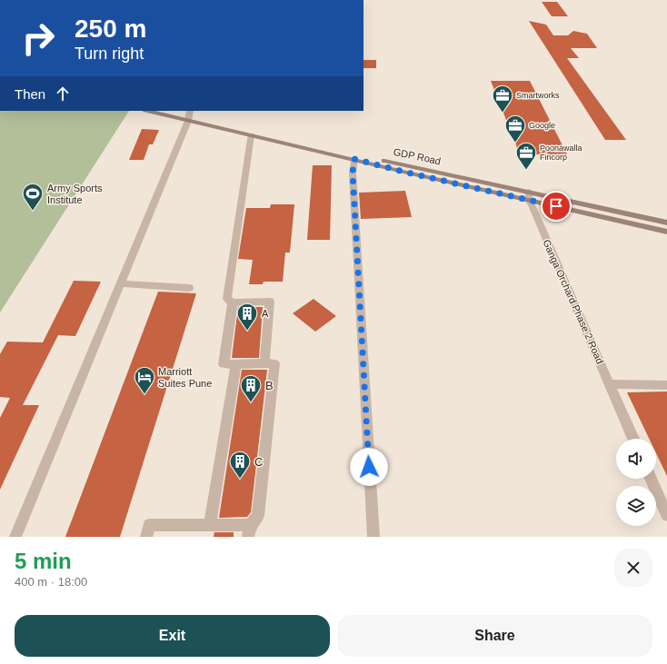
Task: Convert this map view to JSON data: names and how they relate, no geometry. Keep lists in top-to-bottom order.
{
  "streets": {
    "main road": ["GDP Road"],
    "street": ["Ganga Orchard Phase 2 Road"]
  },
  "crossings": [
    ["GDP Road", "Ganga Orchard Phase 2 Road"]
  ],
  "places": {
    "office": ["Smartworks", "Google", "Poonawalla Fincorp"],
    "sports": ["Army Sports Institute"],
    "building": ["A", "B", "C"],
    "hotel": ["Marriott Suites Pune"]
  },
  "page": {
    "turn": ["250 m", "Turn right"],
    "then": "Then",
    "heading": ["5 min", "400 m · 18:00"],
    "buttons": ["Exit", "Share"]
  }
}
